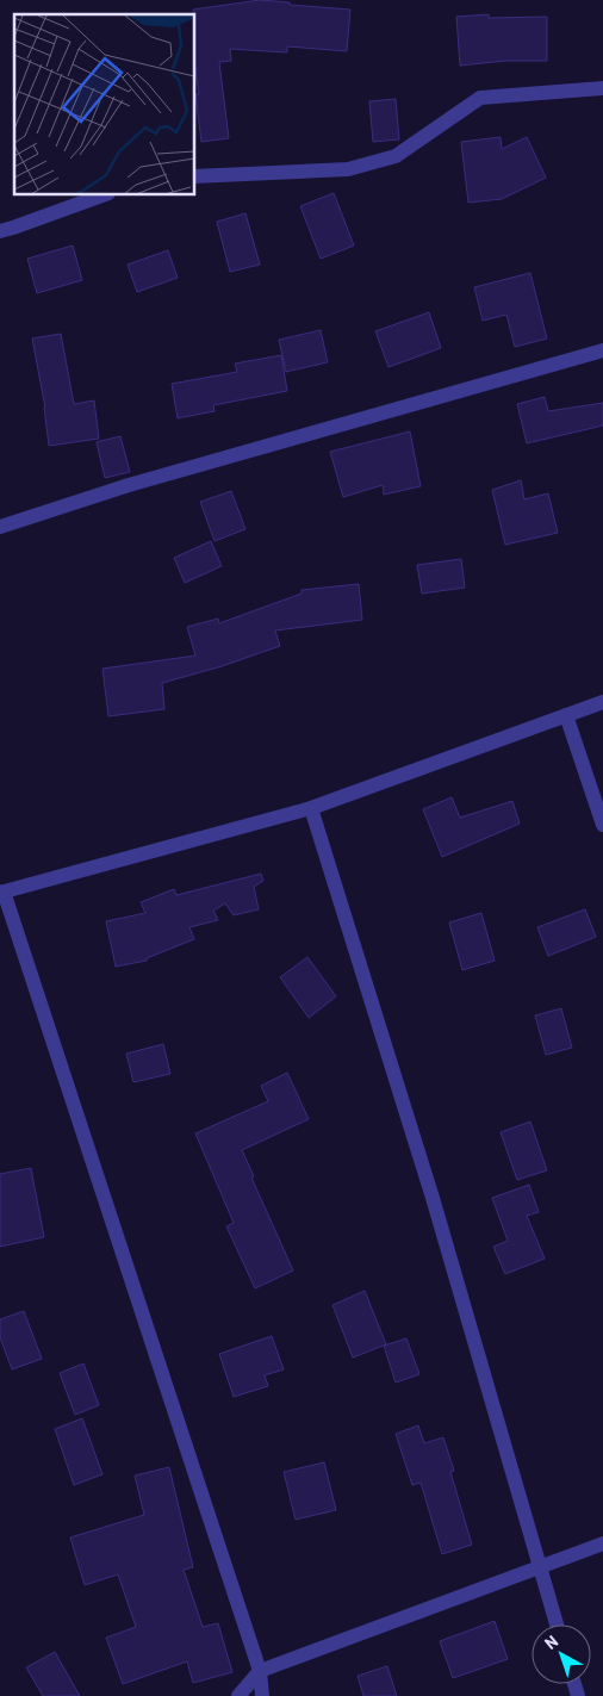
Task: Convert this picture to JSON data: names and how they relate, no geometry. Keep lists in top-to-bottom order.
{
  "north": "top left"
}
